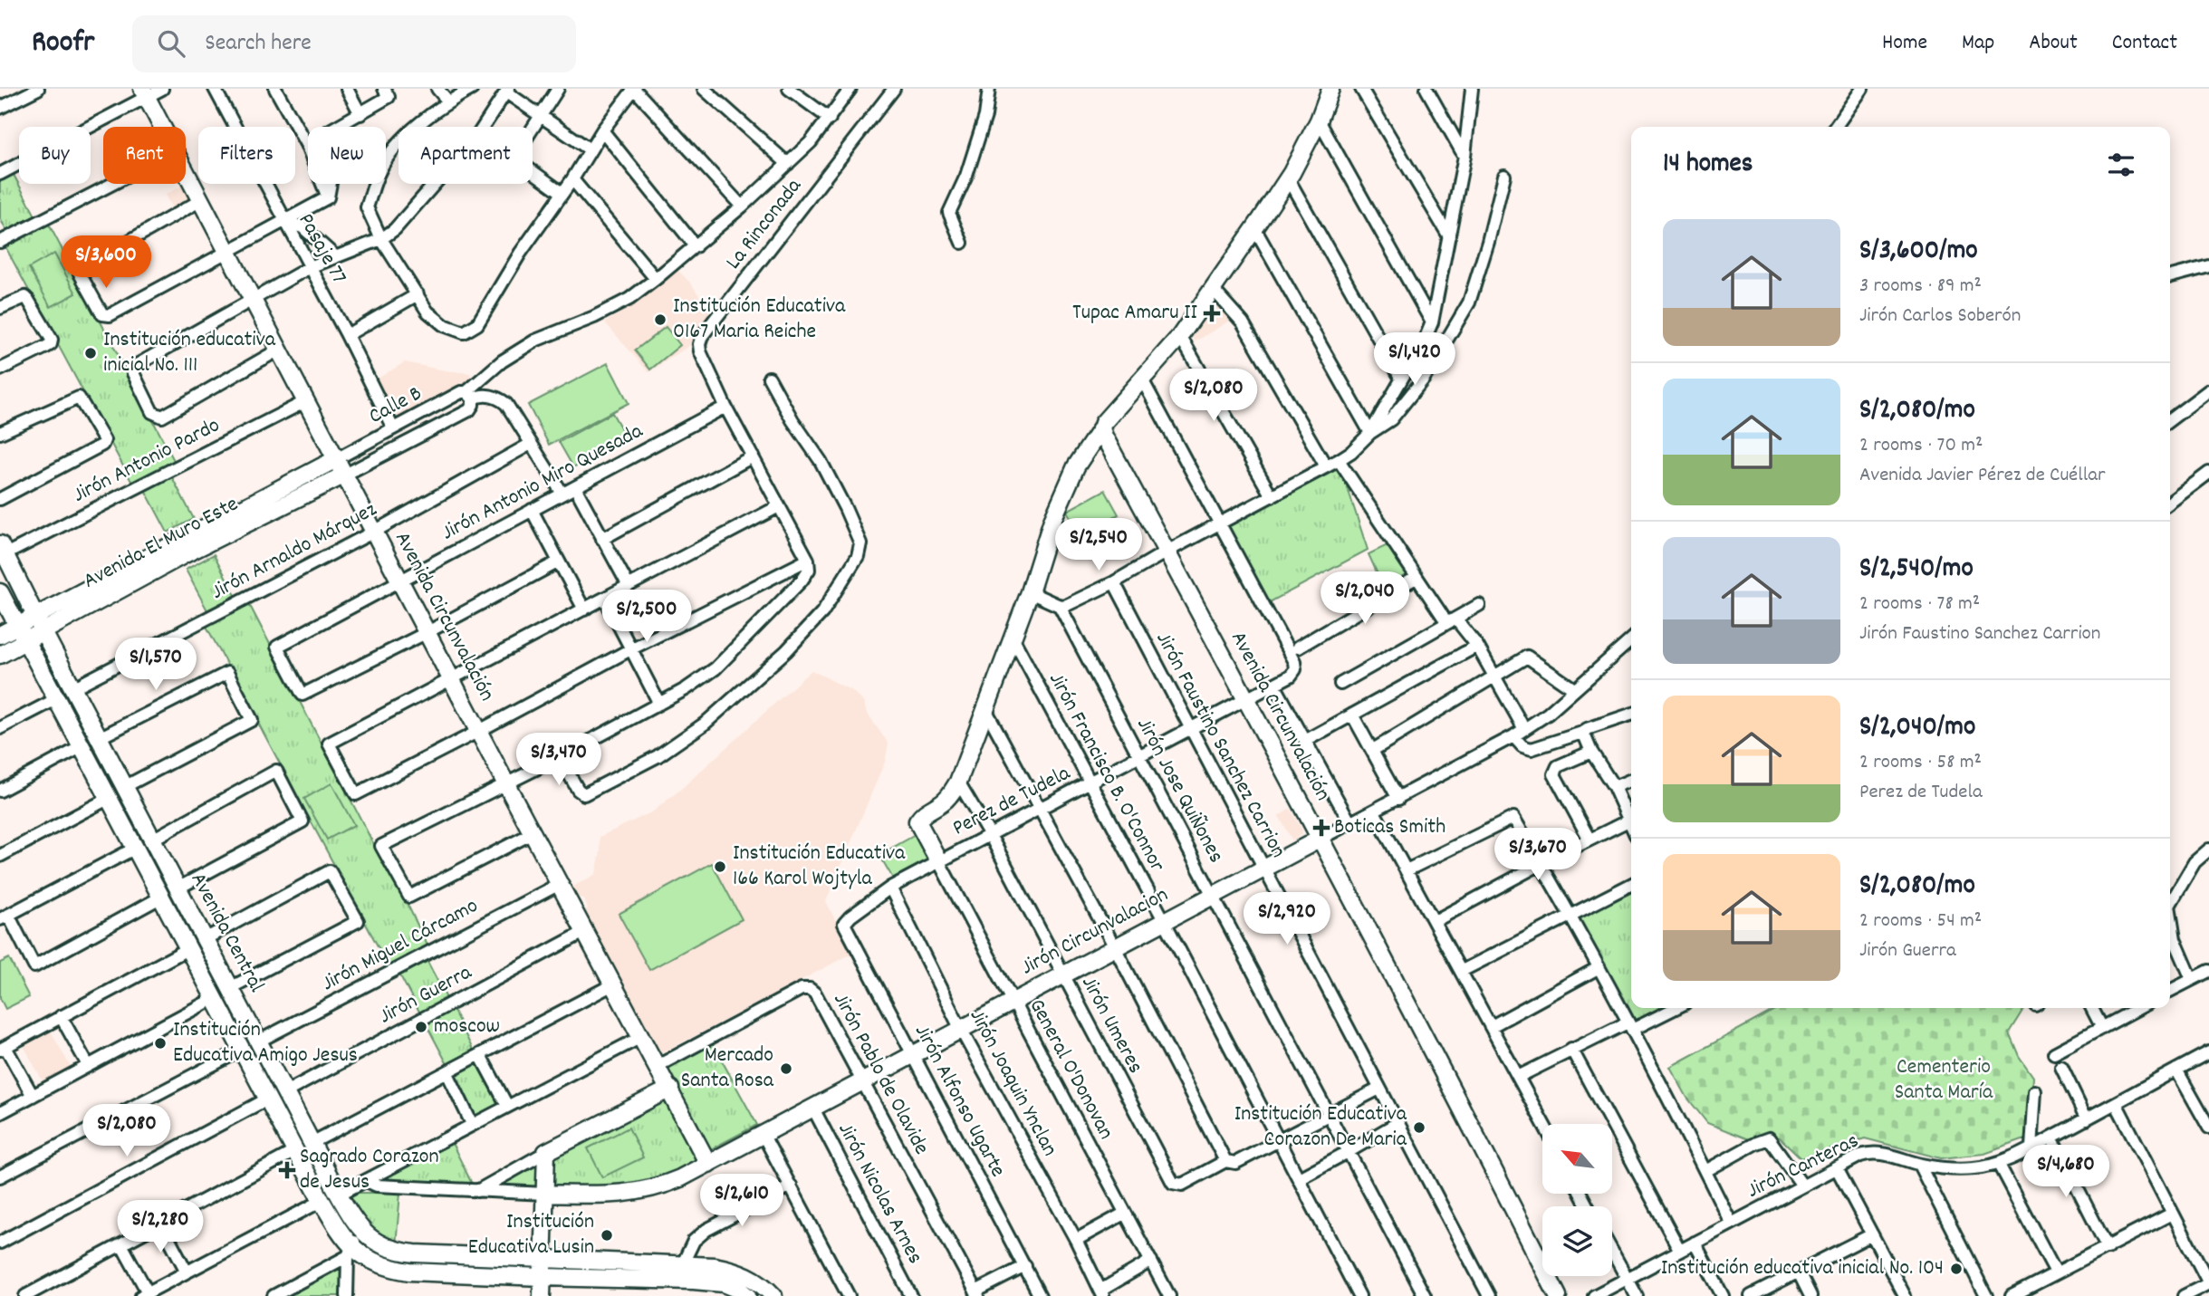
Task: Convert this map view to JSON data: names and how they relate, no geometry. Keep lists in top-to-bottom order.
{
  "streets": {
    "street": [
      "La Rinconada",
      "Pasaje 77",
      "Calle B",
      "Jirón Antonio Pardo",
      "Jirón Antonio Miro Quesada",
      "Avenida El Muro Este",
      "Jirón Arnaldo Márquez",
      "Avenida Circunvalación",
      "Jirón Faustino Sanchez Carrion",
      "Jirón Francisco B. O'Connor",
      "Jirón Jose QuiÑones",
      "Perez de Tudela",
      "Jirón Circunvalacion",
      "Avenida Central",
      "Jirón Miguel Cárcamo",
      "Jirón Guerra",
      "Jirón Umeres",
      "General O'Donovan",
      "Jirón Pablo de Olavide",
      "Jirón Joaquin Ynclan",
      "Jirón Alfonso Ugarte",
      "Jirón Canteras",
      "Jirón Nicolas Arnes"
    ]
  },
  "crossings": [
    ["La Rinconada", "Jirón Antonio Miro Quesada"],
    ["Pasaje 77", "Calle B"],
    ["Calle B", "Jirón Antonio Miro Quesada"],
    ["Calle B", "Avenida El Muro Este"],
    ["Calle B", "Jirón Arnaldo Márquez"],
    ["Calle B", "Avenida Circunvalación"],
    ["Jirón Antonio Pardo", "Avenida Circunvalación"],
    ["Jirón Antonio Pardo", "Avenida Central"],
    ["Jirón Antonio Miro Quesada", "Avenida Circunvalación"],
    ["Avenida El Muro Este", "Avenida Circunvalación"],
    ["Avenida El Muro Este", "Avenida Central"],
    ["Jirón Arnaldo Márquez", "Avenida Circunvalación"],
    ["Jirón Arnaldo Márquez", "Avenida Central"],
    ["Avenida Circunvalación", "Perez de Tudela"],
    ["Avenida Circunvalación", "Jirón Circunvalacion"],
    ["Avenida Circunvalación", "Jirón Miguel Cárcamo"],
    ["Avenida Circunvalación", "Jirón Guerra"],
    ["Avenida Circunvalación", "Jirón Pablo de Olavide"],
    ["Jirón Faustino Sanchez Carrion", "Perez de Tudela"],
    ["Jirón Faustino Sanchez Carrion", "Jirón Circunvalacion"],
    ["Jirón Francisco B. O'Connor", "Perez de Tudela"],
    ["Jirón Francisco B. O'Connor", "Jirón Circunvalacion"],
    ["Jirón Jose QuiÑones", "Perez de Tudela"],
    ["Jirón Jose QuiÑones", "Jirón Circunvalacion"],
    ["Perez de Tudela", "Jirón Umeres"],
    ["Perez de Tudela", "General O'Donovan"],
    ["Perez de Tudela", "Jirón Joaquin Ynclan"],
    ["Perez de Tudela", "Jirón Alfonso Ugarte"],
    ["Jirón Circunvalacion", "Jirón Umeres"],
    ["Jirón Circunvalacion", "General O'Donovan"],
    ["Jirón Circunvalacion", "Jirón Pablo de Olavide"],
    ["Jirón Circunvalacion", "Jirón Joaquin Ynclan"],
    ["Jirón Circunvalacion", "Jirón Alfonso Ugarte"],
    ["Jirón Circunvalacion", "Jirón Nicolas Arnes"],
    ["Avenida Central", "Jirón Miguel Cárcamo"],
    ["Avenida Central", "Jirón Guerra"]
  ],
  "parks": ["Cementerio Santa María"],
  "places": {
    "health": ["Tupac Amaru II", "Boticas Smith", "Sagrado Corazon de Jesus"],
    "other": [
      "Institución Educativa 0167 Maria Reiche",
      "Institución educativa inicial No. 111",
      "Institución Educativa 166 Karol Wojtyla",
      "moscow",
      "Institución Educativa Amigo Jesus",
      "Mercado Santa Rosa",
      "Institución Educativa Corazon De Maria",
      "Institución Educativa Lusin",
      "Institución educativa inicial No. 104"
    ]
  },
  "north": "top left",
  "page": {
    "header": "Roofr",
    "search": "Search here",
    "nav": [
      "Home",
      "Map",
      "About",
      "Contact"
    ],
    "chip": [
      "Buy",
      "Rent",
      "Filters",
      "New",
      "Apartment"
    ],
    "heading": "14 homes",
    "list": [
      {
        "name": "S/3,600/mo",
        "note": "3 rooms · 89 m² · Jirón Carlos Soberón"
      },
      {
        "name": "S/2,080/mo",
        "note": "2 rooms · 70 m² · Avenida Javier Pérez de Cuéllar"
      },
      {
        "name": "S/2,540/mo",
        "note": "2 rooms · 78 m² · Jirón Faustino Sanchez Carrion"
      },
      {
        "name": "S/2,040/mo",
        "note": "2 rooms · 58 m² · Perez de Tudela"
      },
      {
        "name": "S/2,080/mo",
        "note": "2 rooms · 54 m² · Jirón Guerra"
      }
    ],
    "price": [
      "S/3,600",
      "S/1,420",
      "S/2,080",
      "S/2,540",
      "S/2,040",
      "S/2,500",
      "S/1,570",
      "S/3,470",
      "S/3,670",
      "S/2,920",
      "S/2,080",
      "S/4,680",
      "S/2,610",
      "S/2,280"
    ]
  }
}
